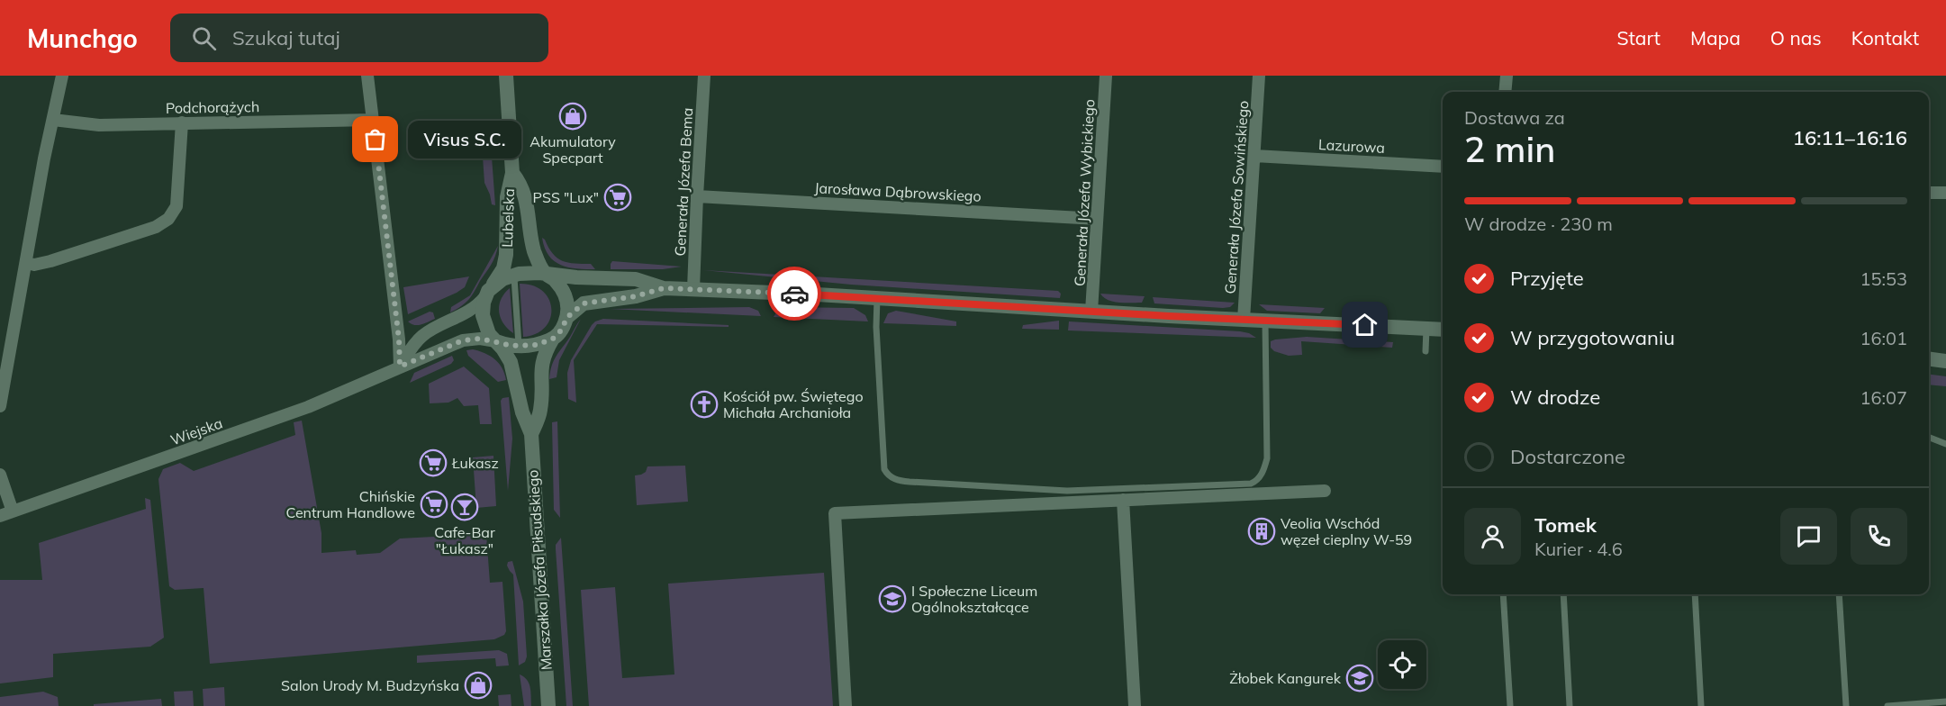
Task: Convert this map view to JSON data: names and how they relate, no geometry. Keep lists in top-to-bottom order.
{
  "streets": {
    "street": [
      "Podchorążych",
      "Lazurowa",
      "Generała Józefa Bema",
      "Jarosława Dąbrowskiego",
      "Generała Józefa Wybickiego",
      "Generała Józefa Sowińskiego",
      "Lubelska",
      "Wiejska",
      "Marszałka Józefa Piłsudskiego"
    ]
  },
  "crossings": [
    ["Lazurowa", "Generała Józefa Sowińskiego"],
    ["Generała Józefa Bema", "Jarosława Dąbrowskiego"],
    ["Jarosława Dąbrowskiego", "Generała Józefa Wybickiego"],
    ["Lubelska", "Marszałka Józefa Piłsudskiego"],
    ["Wiejska", "Marszałka Józefa Piłsudskiego"]
  ],
  "places": {
    "shop": ["Akumulatory Specpart", "Salon Urody M. Budzyńska"],
    "other": ["Visus S.C."],
    "supermarket": ["PSS \"Lux\"", "Łukasz", "Chińskie Centrum Handlowe"],
    "church": ["Kościół pw. Świętego Michała Archanioła"],
    "bar": ["Cafe-Bar \"Łukasz\""],
    "building": ["Veolia Wschód węzeł cieplny W-59"],
    "school or university": ["I Społeczne Liceum Ogólnokształcące", "Żłobek Kangurek"]
  },
  "page": {
    "header": "Munchgo",
    "search": "Szukaj tutaj",
    "nav": [
      "Start",
      "Mapa",
      "O nas",
      "Kontakt"
    ],
    "heading": ["2 min", "Dostawa za", "16:11–16:16"],
    "panel": ["Tomek", "Kurier · 4.6"],
    "bubble": "Visus S.C.",
    "bar": "W drodze · 230 m",
    "list": [
      ["Przyjęte", "15:53"],
      ["W przygotowaniu", "16:01"],
      ["W drodze", "16:07"],
      "Dostarczone"
    ]
  }
}
